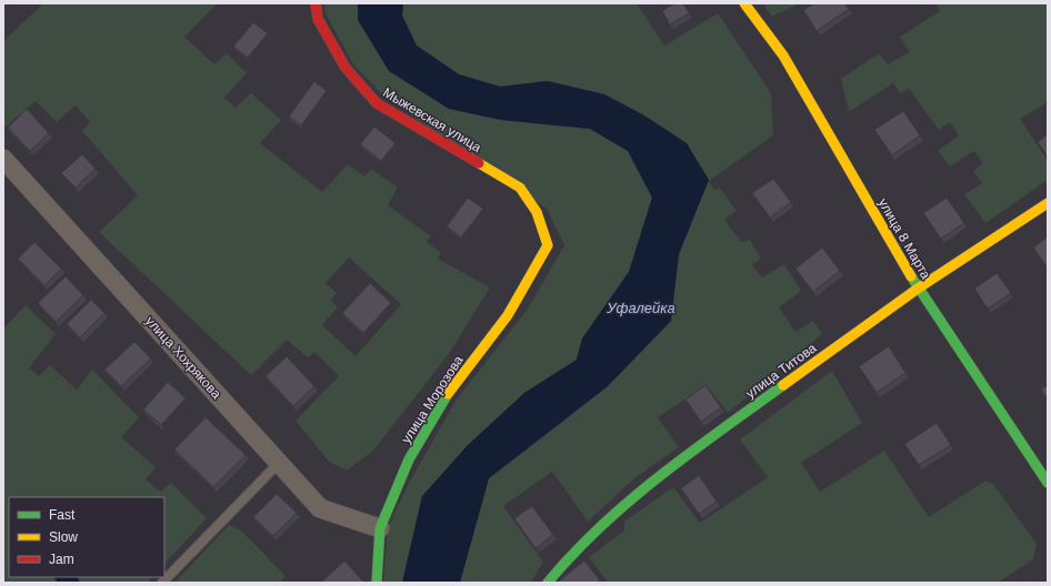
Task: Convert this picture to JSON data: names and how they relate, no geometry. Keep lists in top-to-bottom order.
{
  "streets": {
    "street": [
      "Мыжевская улица",
      "улица 8 Марта",
      "улица Хохрякова",
      "улица Титова",
      "улица Морозова"
    ]
  },
  "crossings": [
    ["Мыжевская улица", "улица Морозова"],
    ["улица 8 Марта", "улица Титова"],
    ["улица Хохрякова", "улица Морозова"]
  ],
  "water": ["Уфалейка"],
  "legend": ["Fast", "Slow", "Jam"]
}
